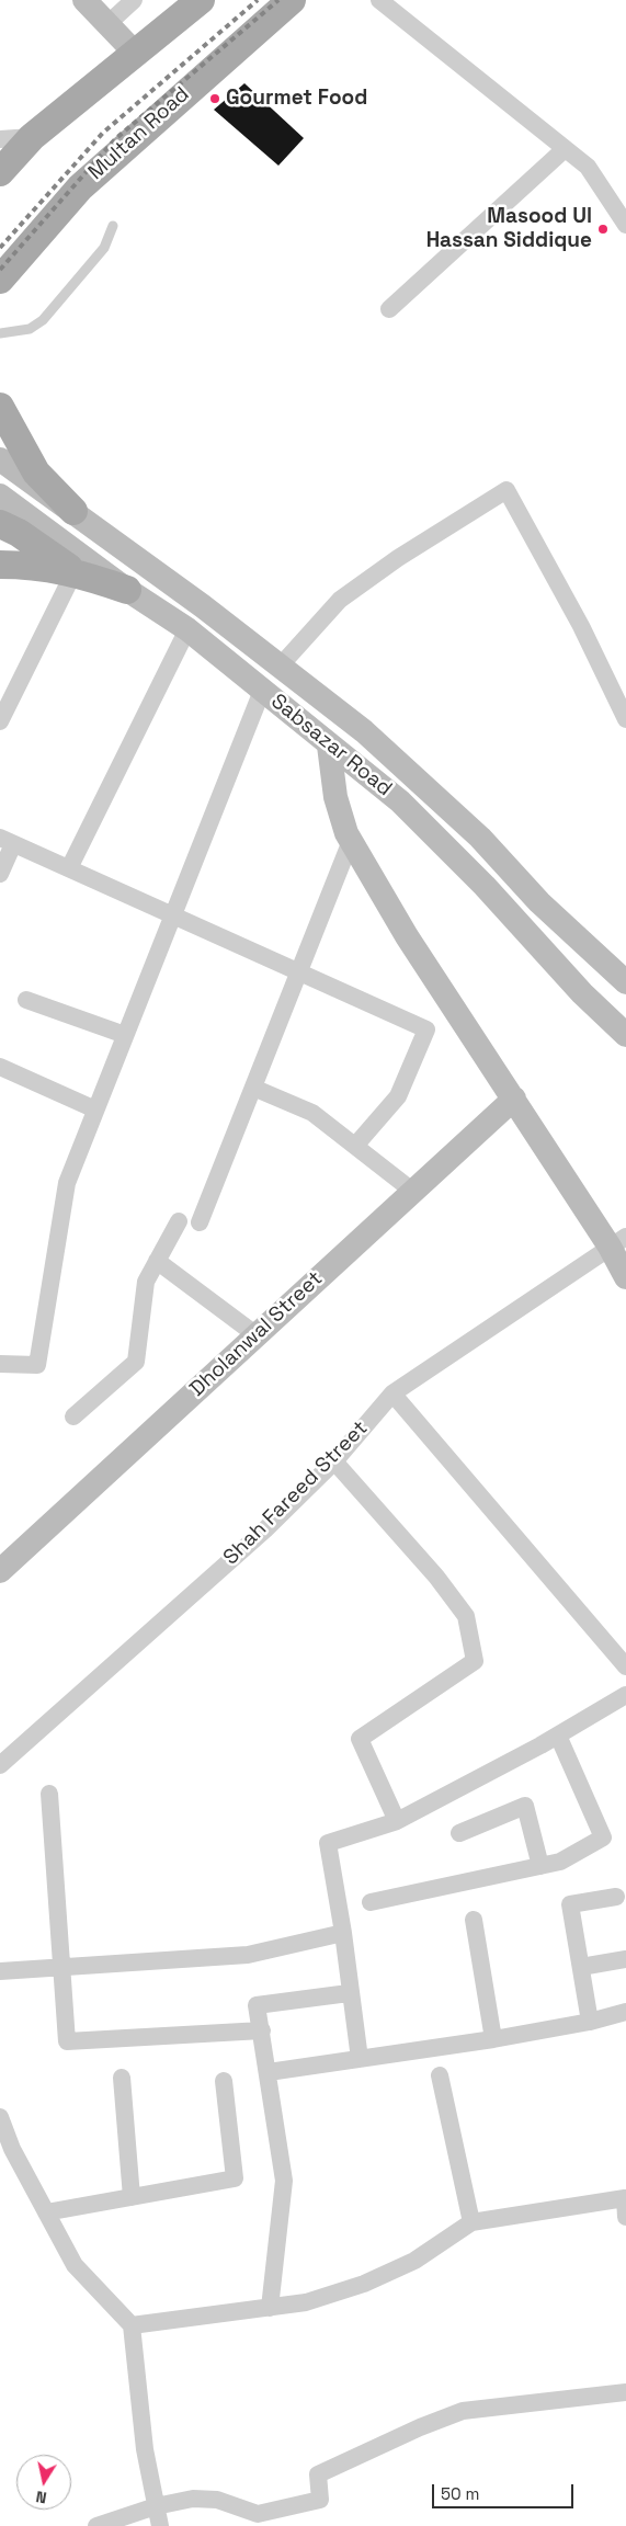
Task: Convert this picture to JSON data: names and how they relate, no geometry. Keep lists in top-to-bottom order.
{
  "streets": {
    "main road": ["Multan Road", "Sabsazar Road", "Dholanwal Street"],
    "street": ["Shah Fareed Street"]
  },
  "places": ["Gourmet Food", "Masood Ul Hassan Siddique"],
  "scale_bar": "50 m",
  "north": "bottom"
}
